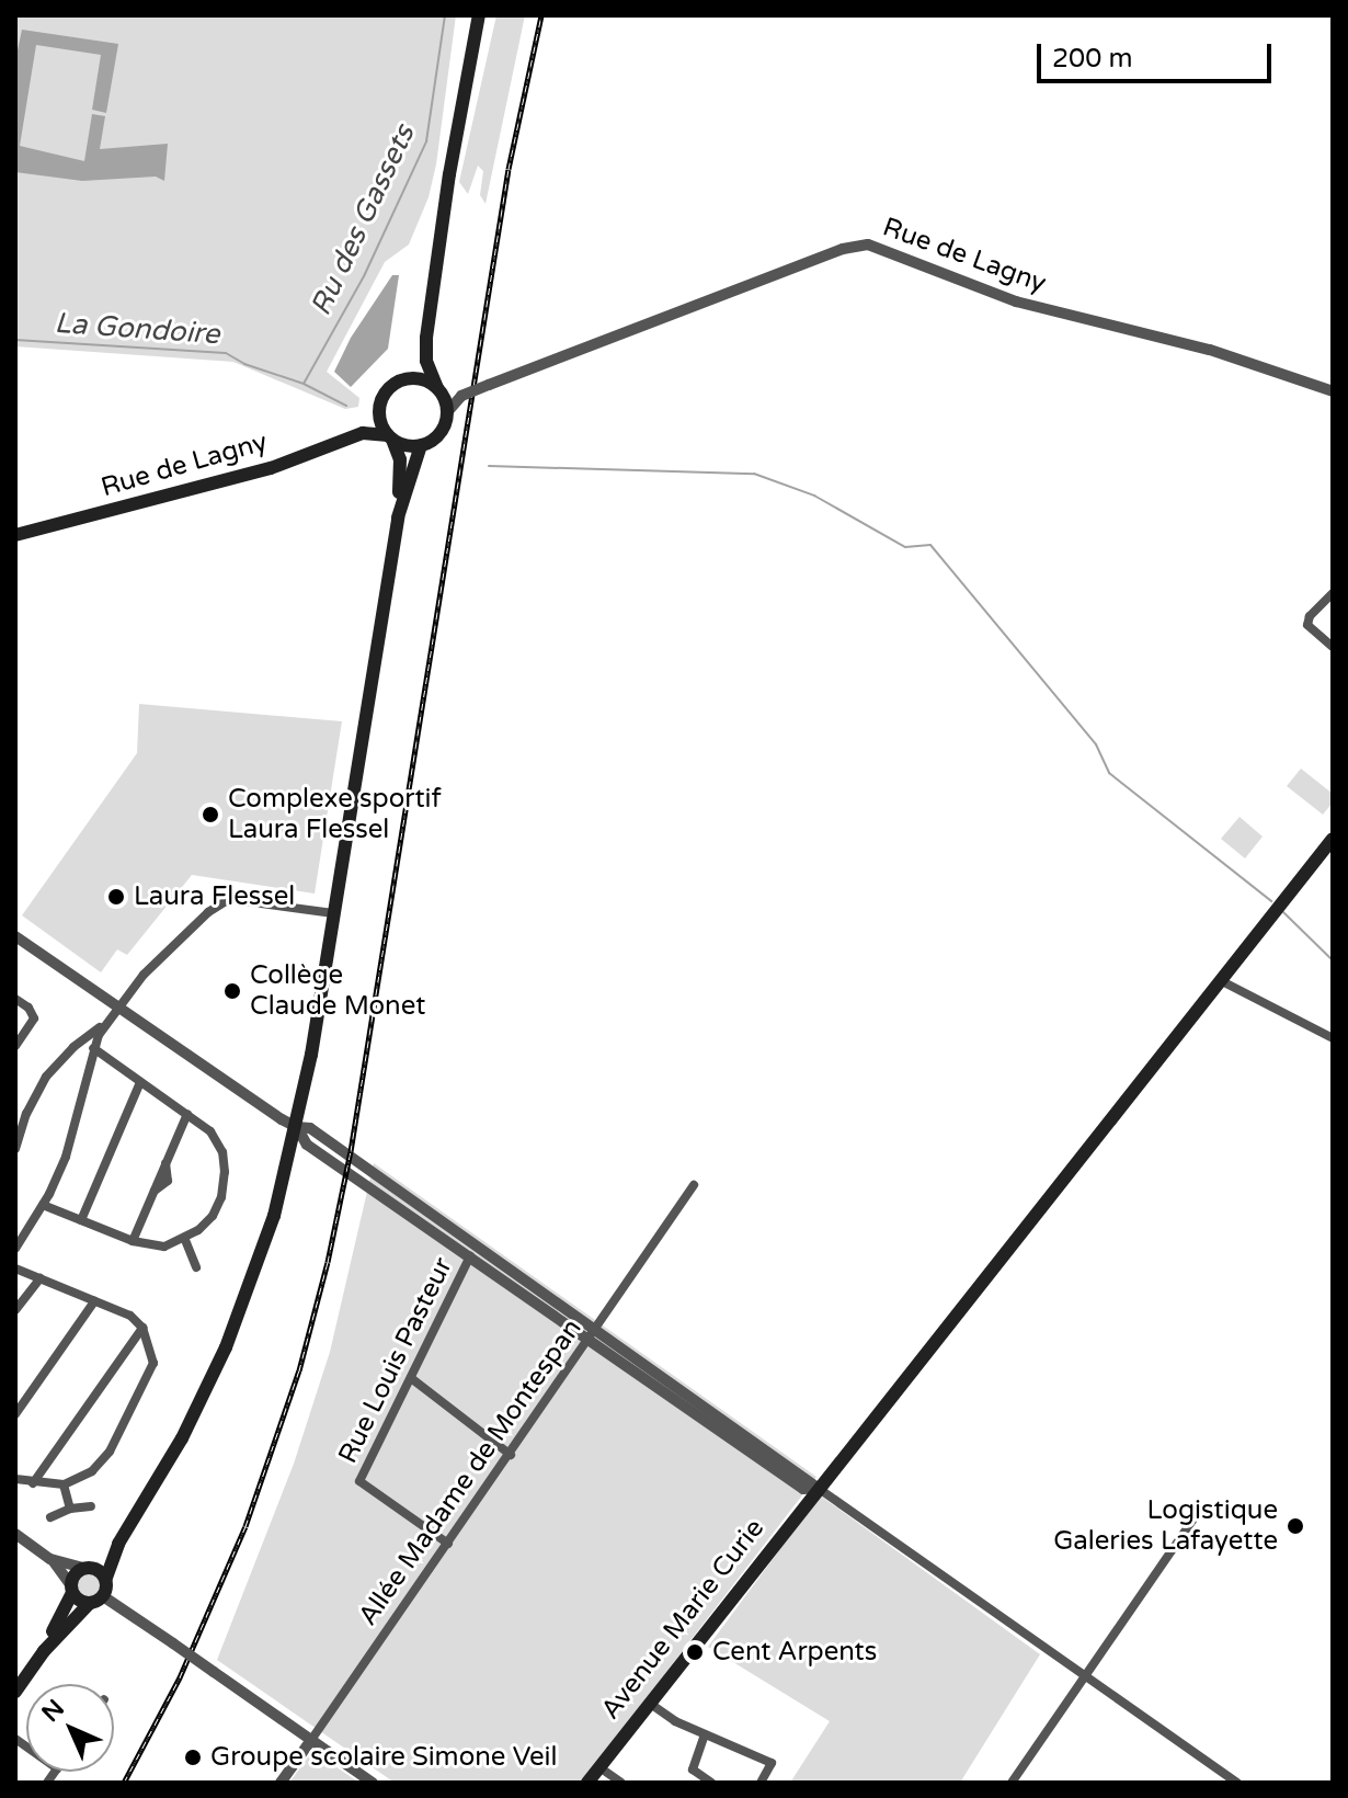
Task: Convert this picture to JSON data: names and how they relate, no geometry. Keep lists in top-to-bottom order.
{
  "streets": {
    "main road": ["Rue de Lagny", "Avenue Marie Curie"],
    "street": ["Rue Louis Pasteur", "Allée Madame de Montespan"]
  },
  "crossings": [
    ["Rue Louis Pasteur", "Allée Madame de Montespan"]
  ],
  "water": ["Ru des Gassets", "La Gondoire"],
  "places": [
    "Complexe sportif Laura Flessel",
    "Laura Flessel",
    "Collège Claude Monet",
    "Logistique Galeries Lafayette",
    "Cent Arpents",
    "Groupe scolaire Simone Veil"
  ],
  "scale_bar": "200 m",
  "north": "top left"
}
